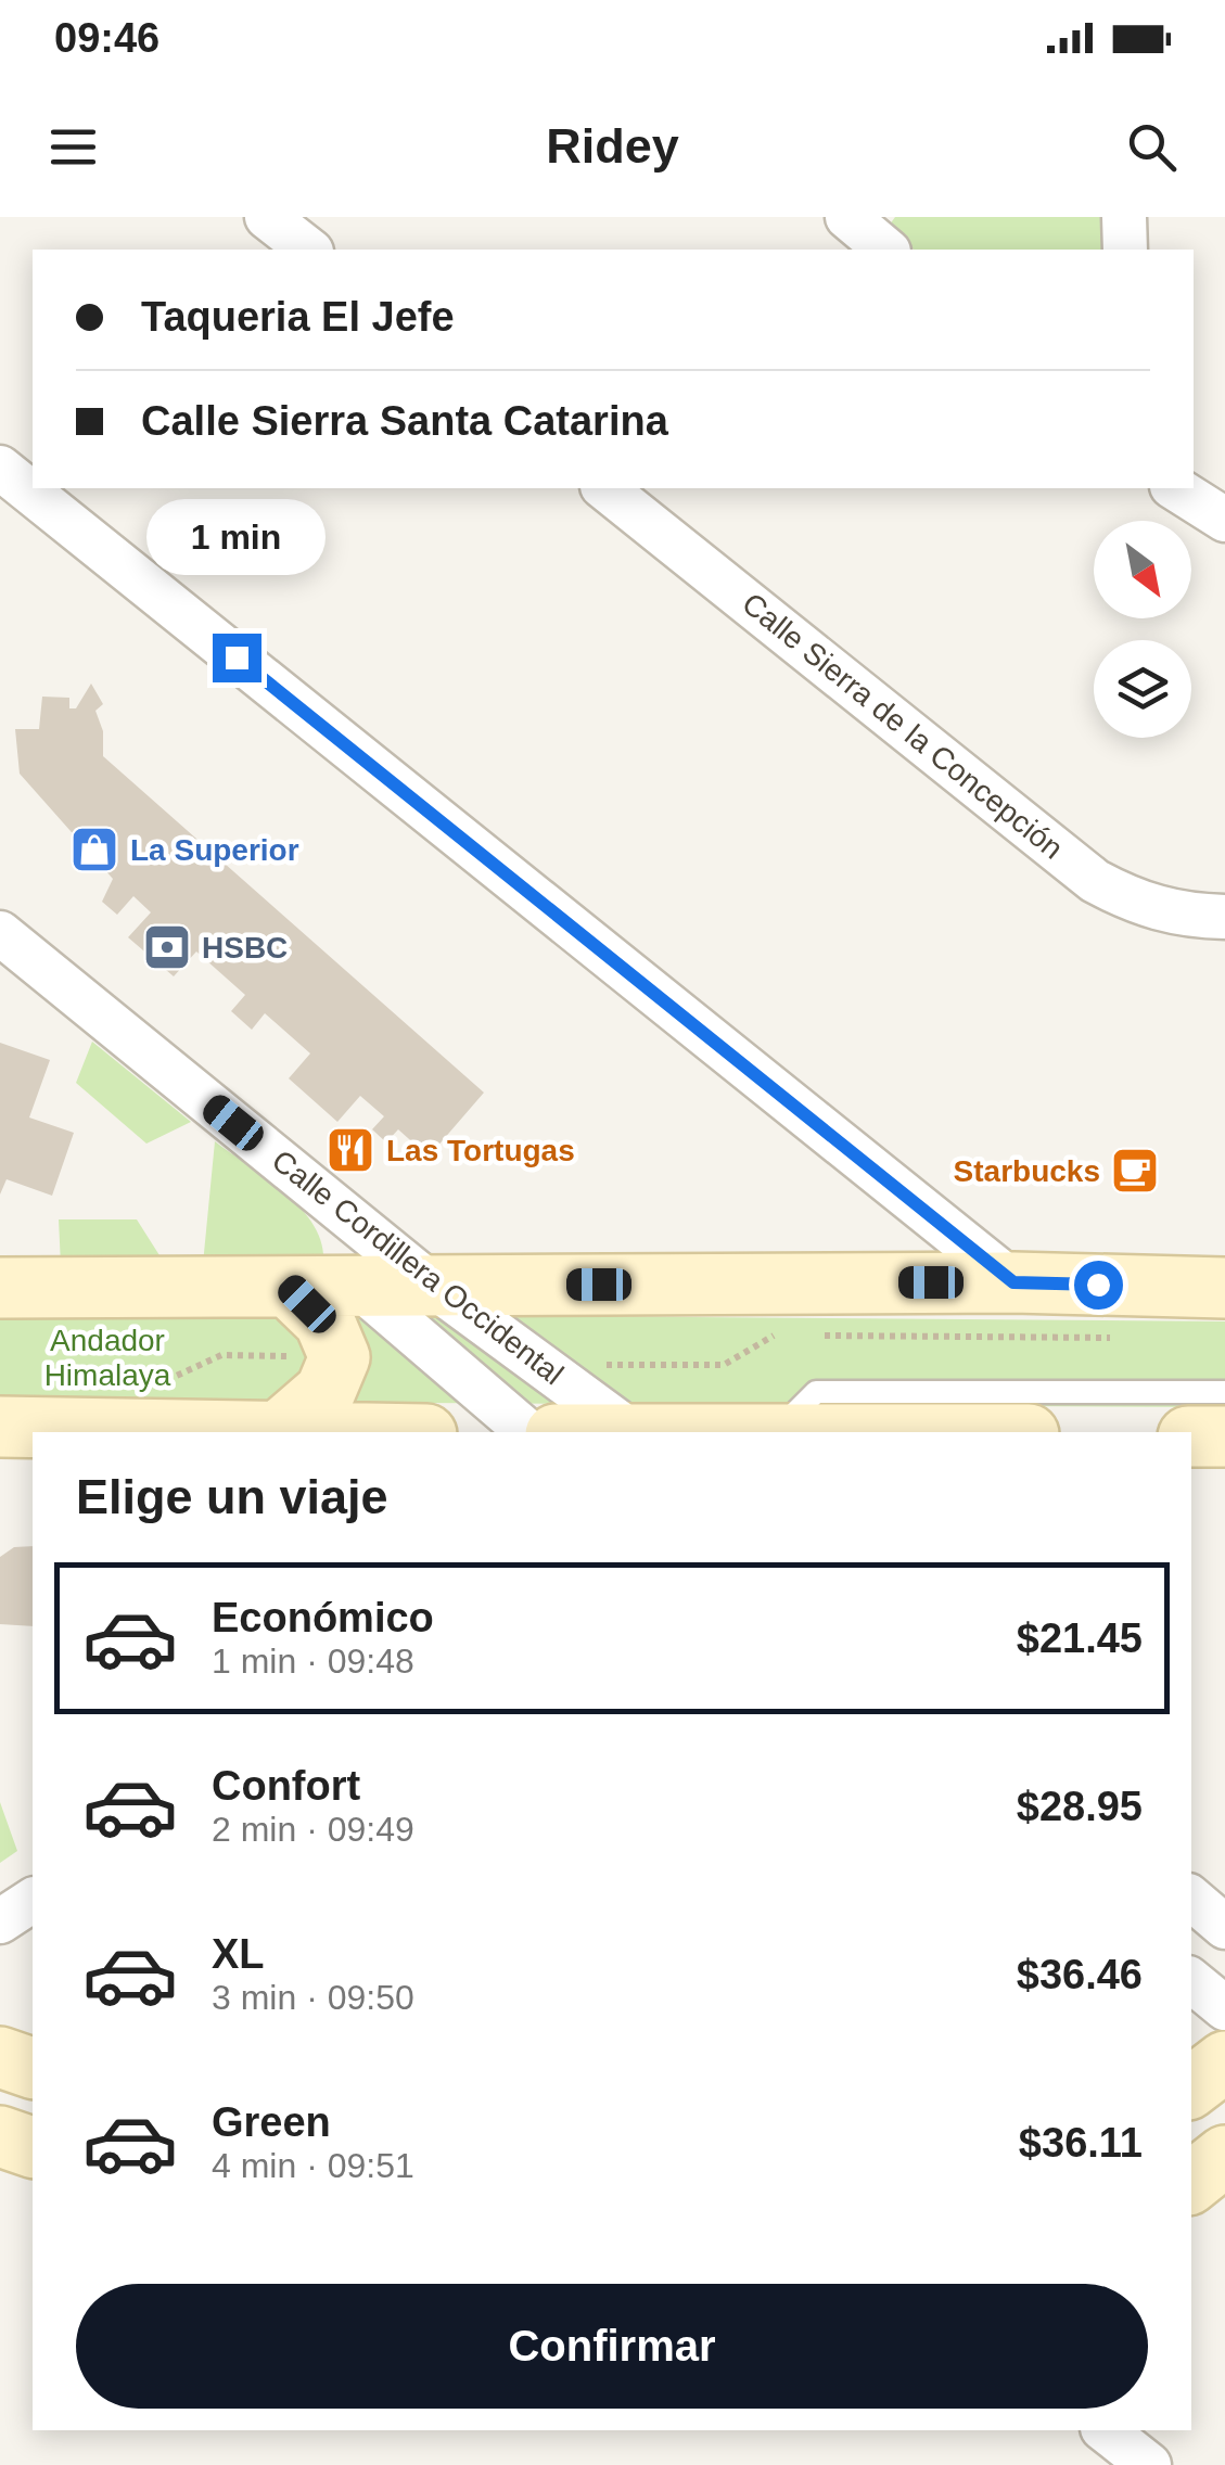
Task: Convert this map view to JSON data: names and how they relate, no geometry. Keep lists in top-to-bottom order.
{
  "streets": {
    "street": ["Calle Sierra de la Concepción", "Calle Cordillera Occidental"]
  },
  "parks": ["Andador Himalaya"],
  "places": {
    "shop": ["La Superior"],
    "bank": ["HSBC"],
    "restaurant": ["Las Tortugas"],
    "cafe": ["Starbucks"]
  },
  "north": "bottom right",
  "page": {
    "status": "09:46",
    "header": "Ridey",
    "banner": ["Taqueria El Jefe", "Calle Sierra Santa Catarina"],
    "bubble": "1 min",
    "heading": "Elige un viaje",
    "list": [
      {
        "name": "Económico",
        "note": "1 min · 09:48",
        "value": "$21.45"
      },
      {
        "name": "Confort",
        "note": "2 min · 09:49",
        "value": "$28.95"
      },
      {
        "name": "XL",
        "note": "3 min · 09:50",
        "value": "$36.46"
      },
      {
        "name": "Green",
        "note": "4 min · 09:51",
        "value": "$36.11"
      }
    ],
    "buttons": "Confirmar"
  }
}
